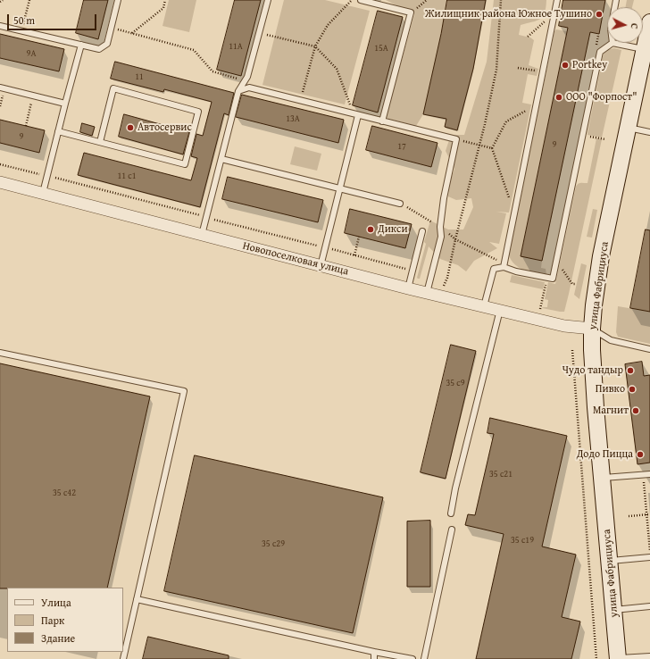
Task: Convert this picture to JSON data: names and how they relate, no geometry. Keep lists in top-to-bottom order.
{
  "streets": {
    "main road": ["улица Фабрициуса"],
    "street": ["Новопоселковая улица"]
  },
  "crossings": [
    ["Новопоселковая улица", "улица Фабрициуса"]
  ],
  "places": [
    "Жилищник района Южное Тушино",
    "Portkey",
    "ООО \"Форпост\"",
    "Автосервис",
    "Дикси",
    "Чудо тандыр",
    "Пивко",
    "Магнит",
    "Додо Пицца"
  ],
  "house_numbers": [
    "11А",
    "15А",
    "9А",
    "11",
    "13А",
    "9",
    "9",
    "17",
    "11 с1",
    "35 с9",
    "35 с21",
    "35 с42",
    "35 с19",
    "35 с29"
  ],
  "legend": ["Улица", "Парк", "Здание"],
  "scale_bar": "50 m",
  "north": "right"
}
